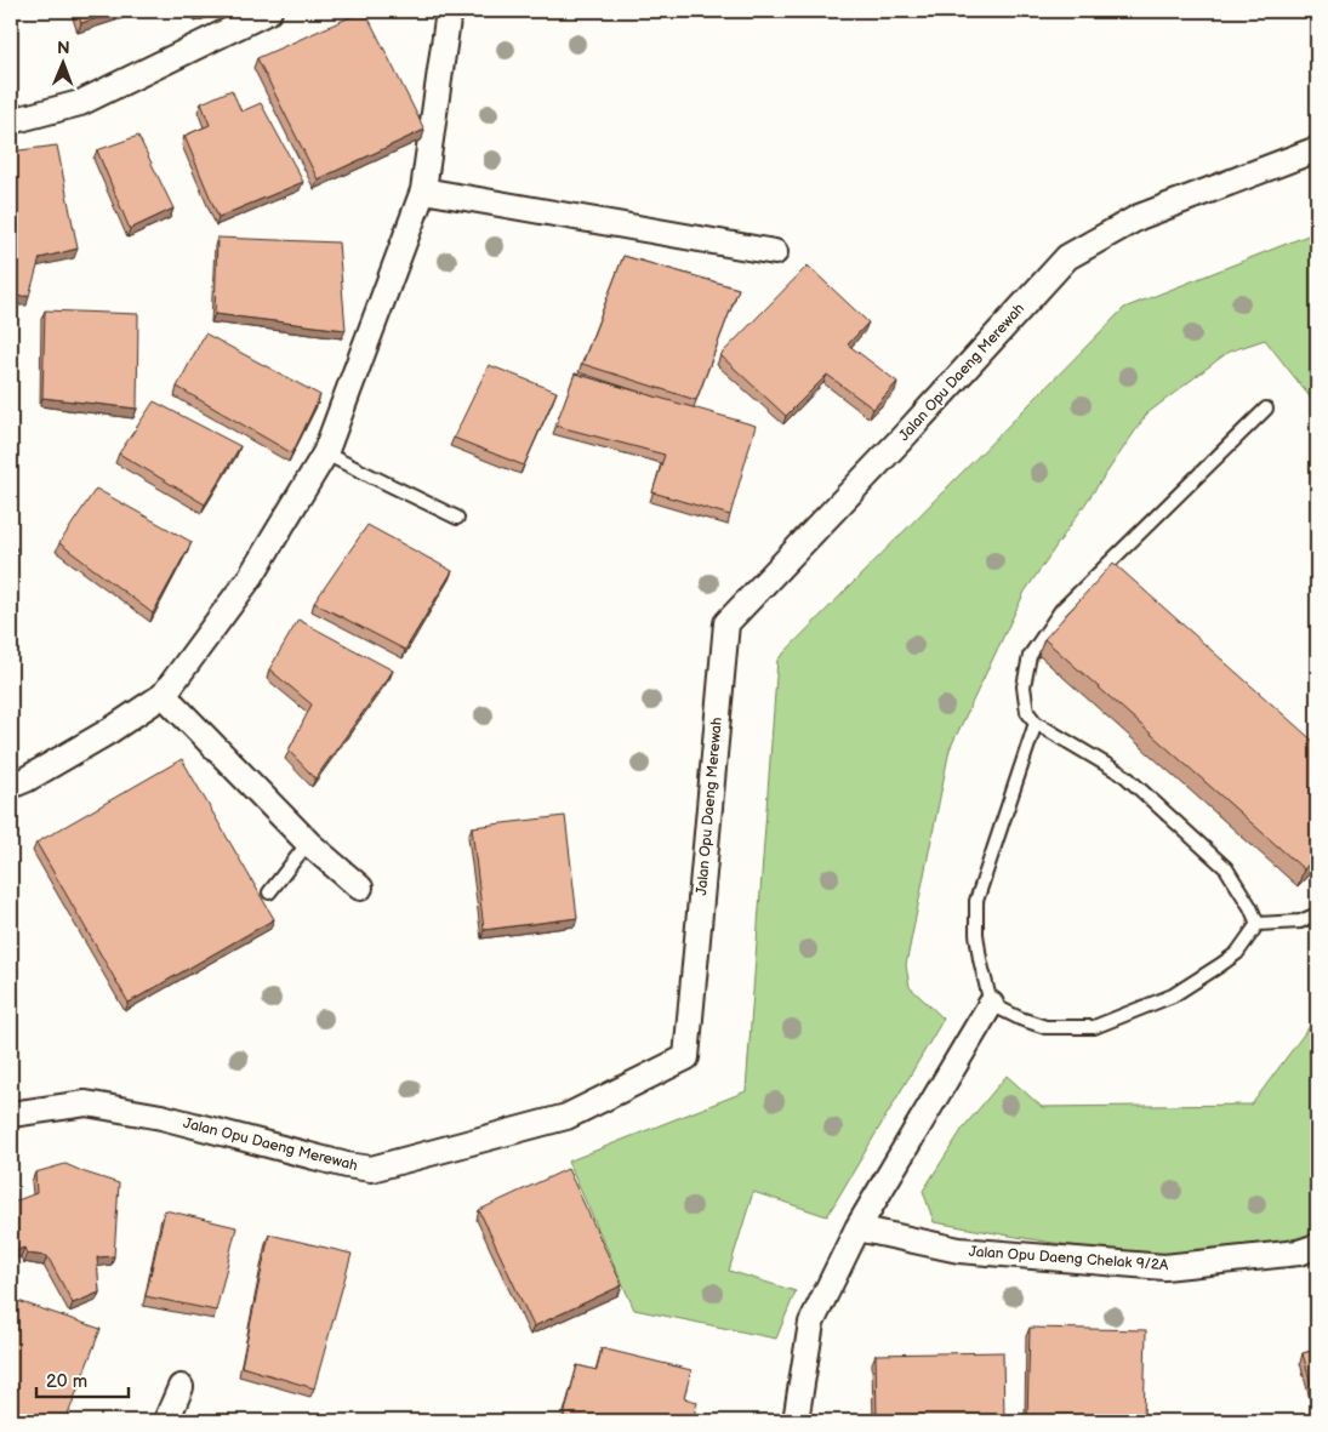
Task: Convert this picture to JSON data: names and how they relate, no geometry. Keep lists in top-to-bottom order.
{
  "streets": {
    "street": ["Jalan Opu Daeng Merewah", "Jalan Opu Daeng Chelak 9/2A"]
  },
  "scale_bar": "20 m",
  "north": "top"
}
